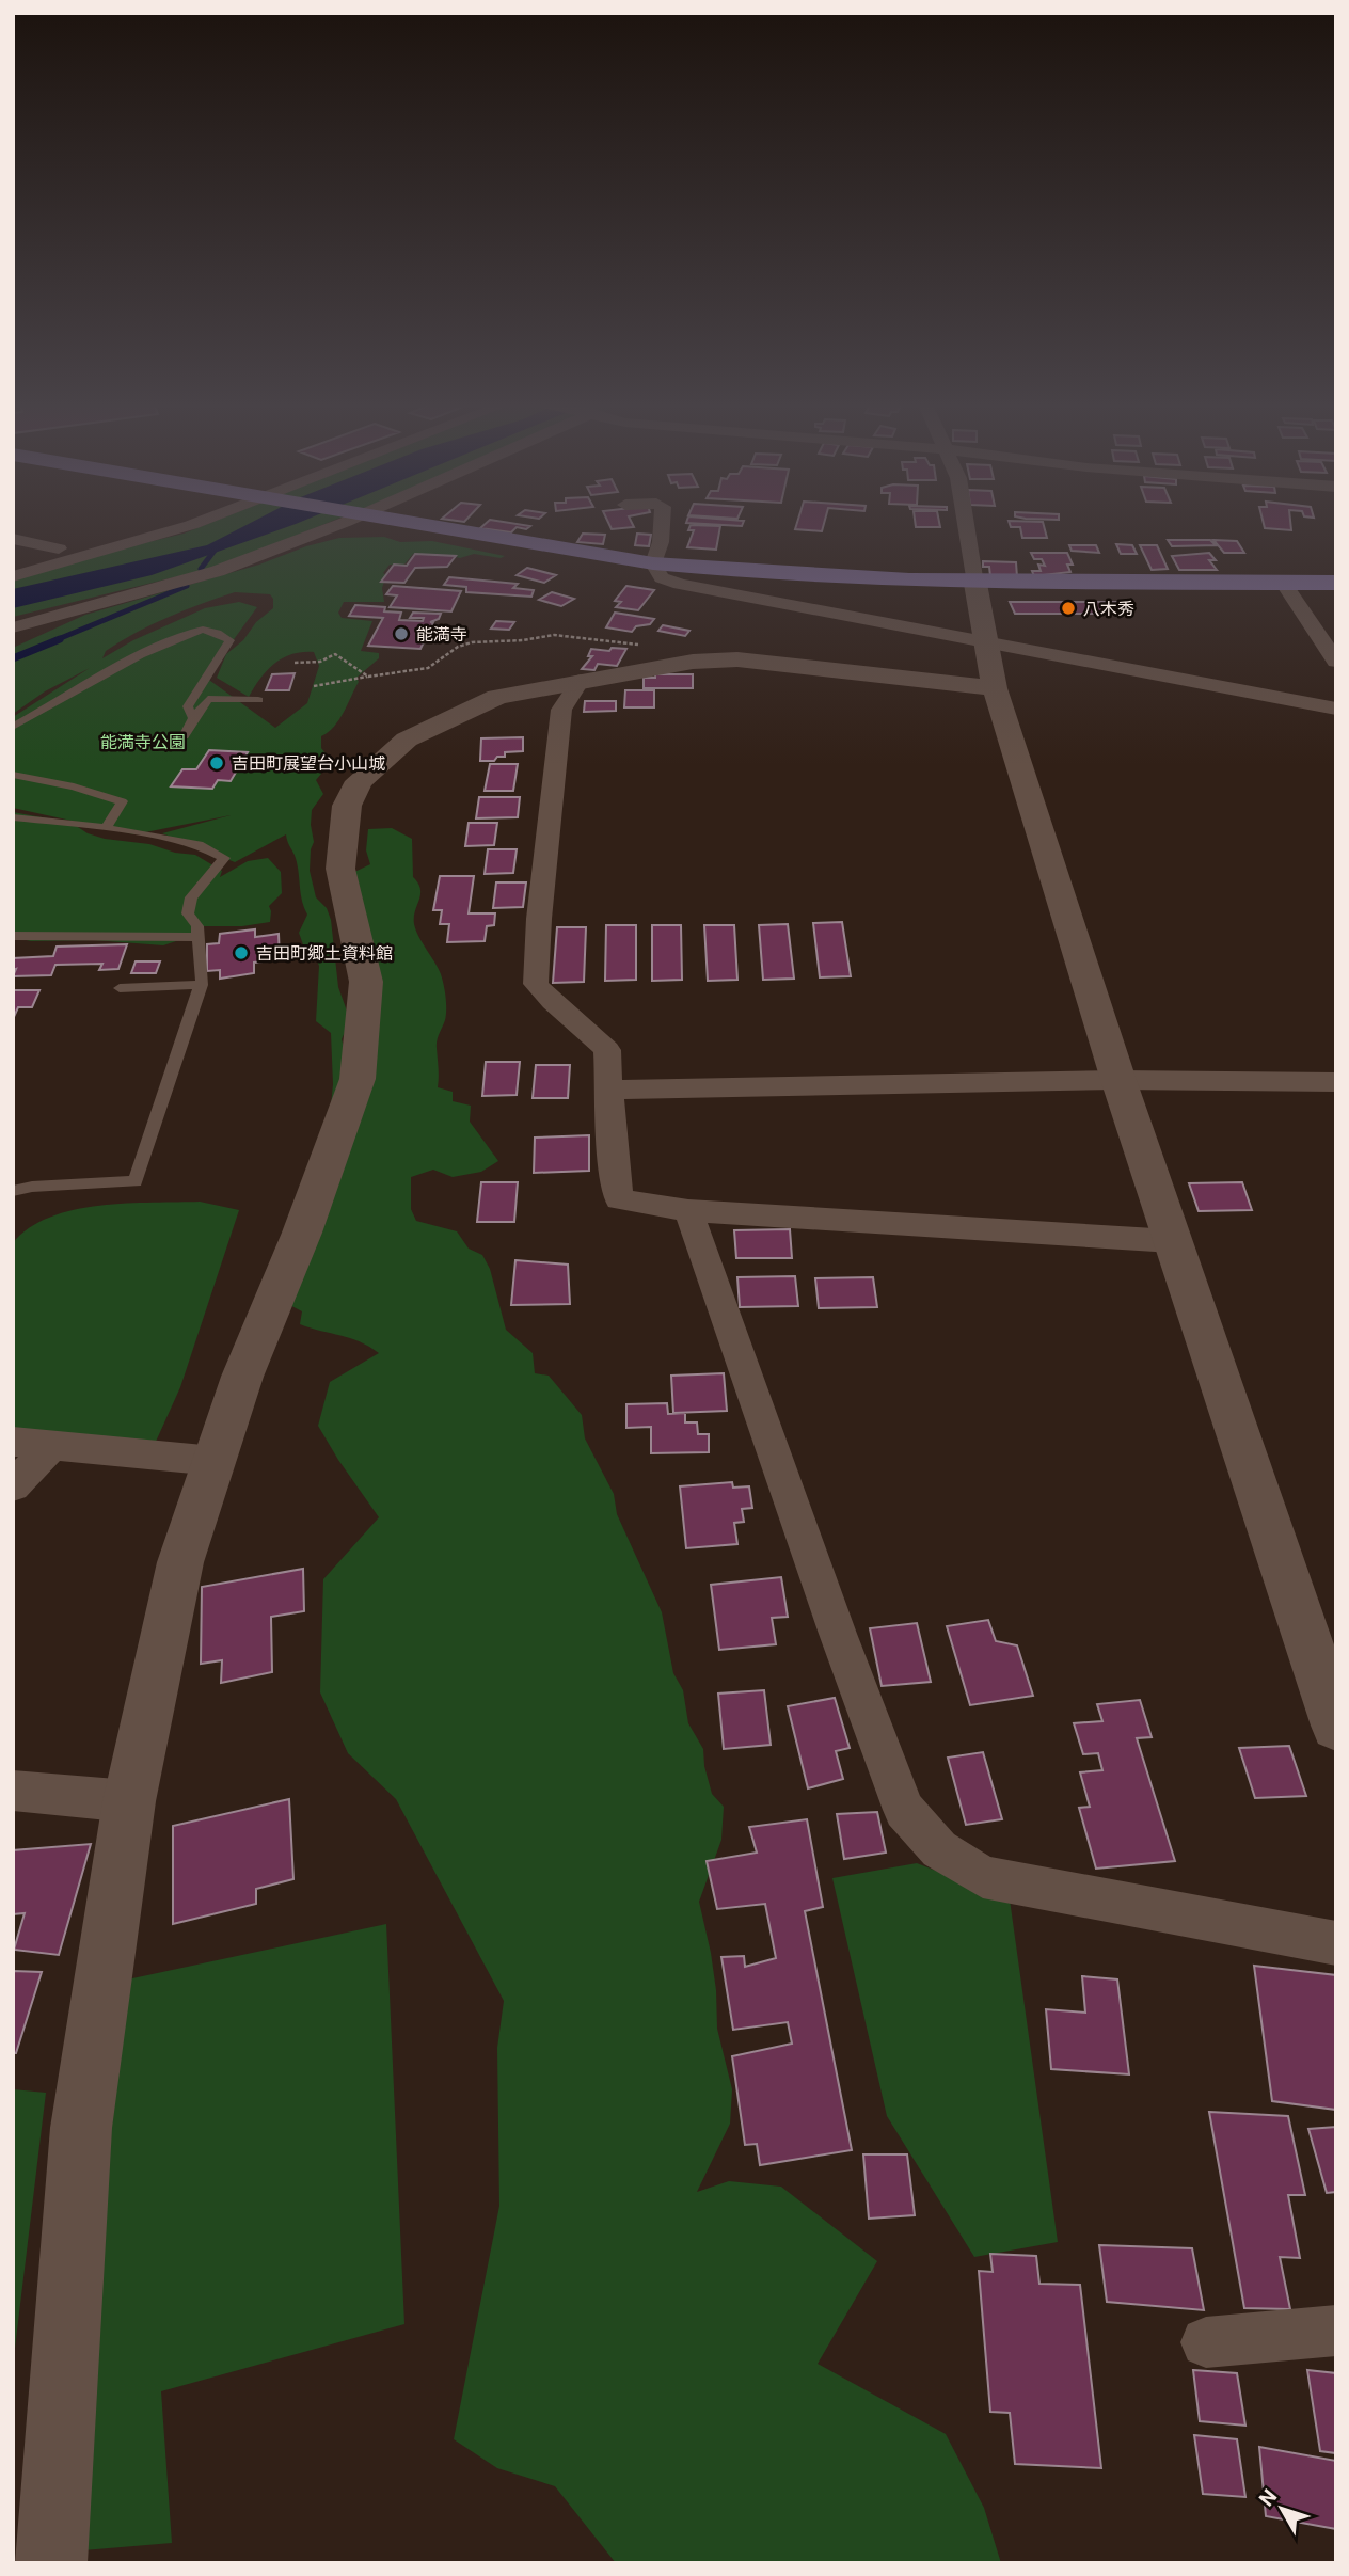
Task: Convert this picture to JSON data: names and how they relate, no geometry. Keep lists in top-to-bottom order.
{
  "parks": ["能満寺公園"],
  "places": [
    "八木秀",
    "能満寺",
    "吉田町展望台小山城",
    "吉田町郷土資料館"
  ],
  "north": "top left"
}
